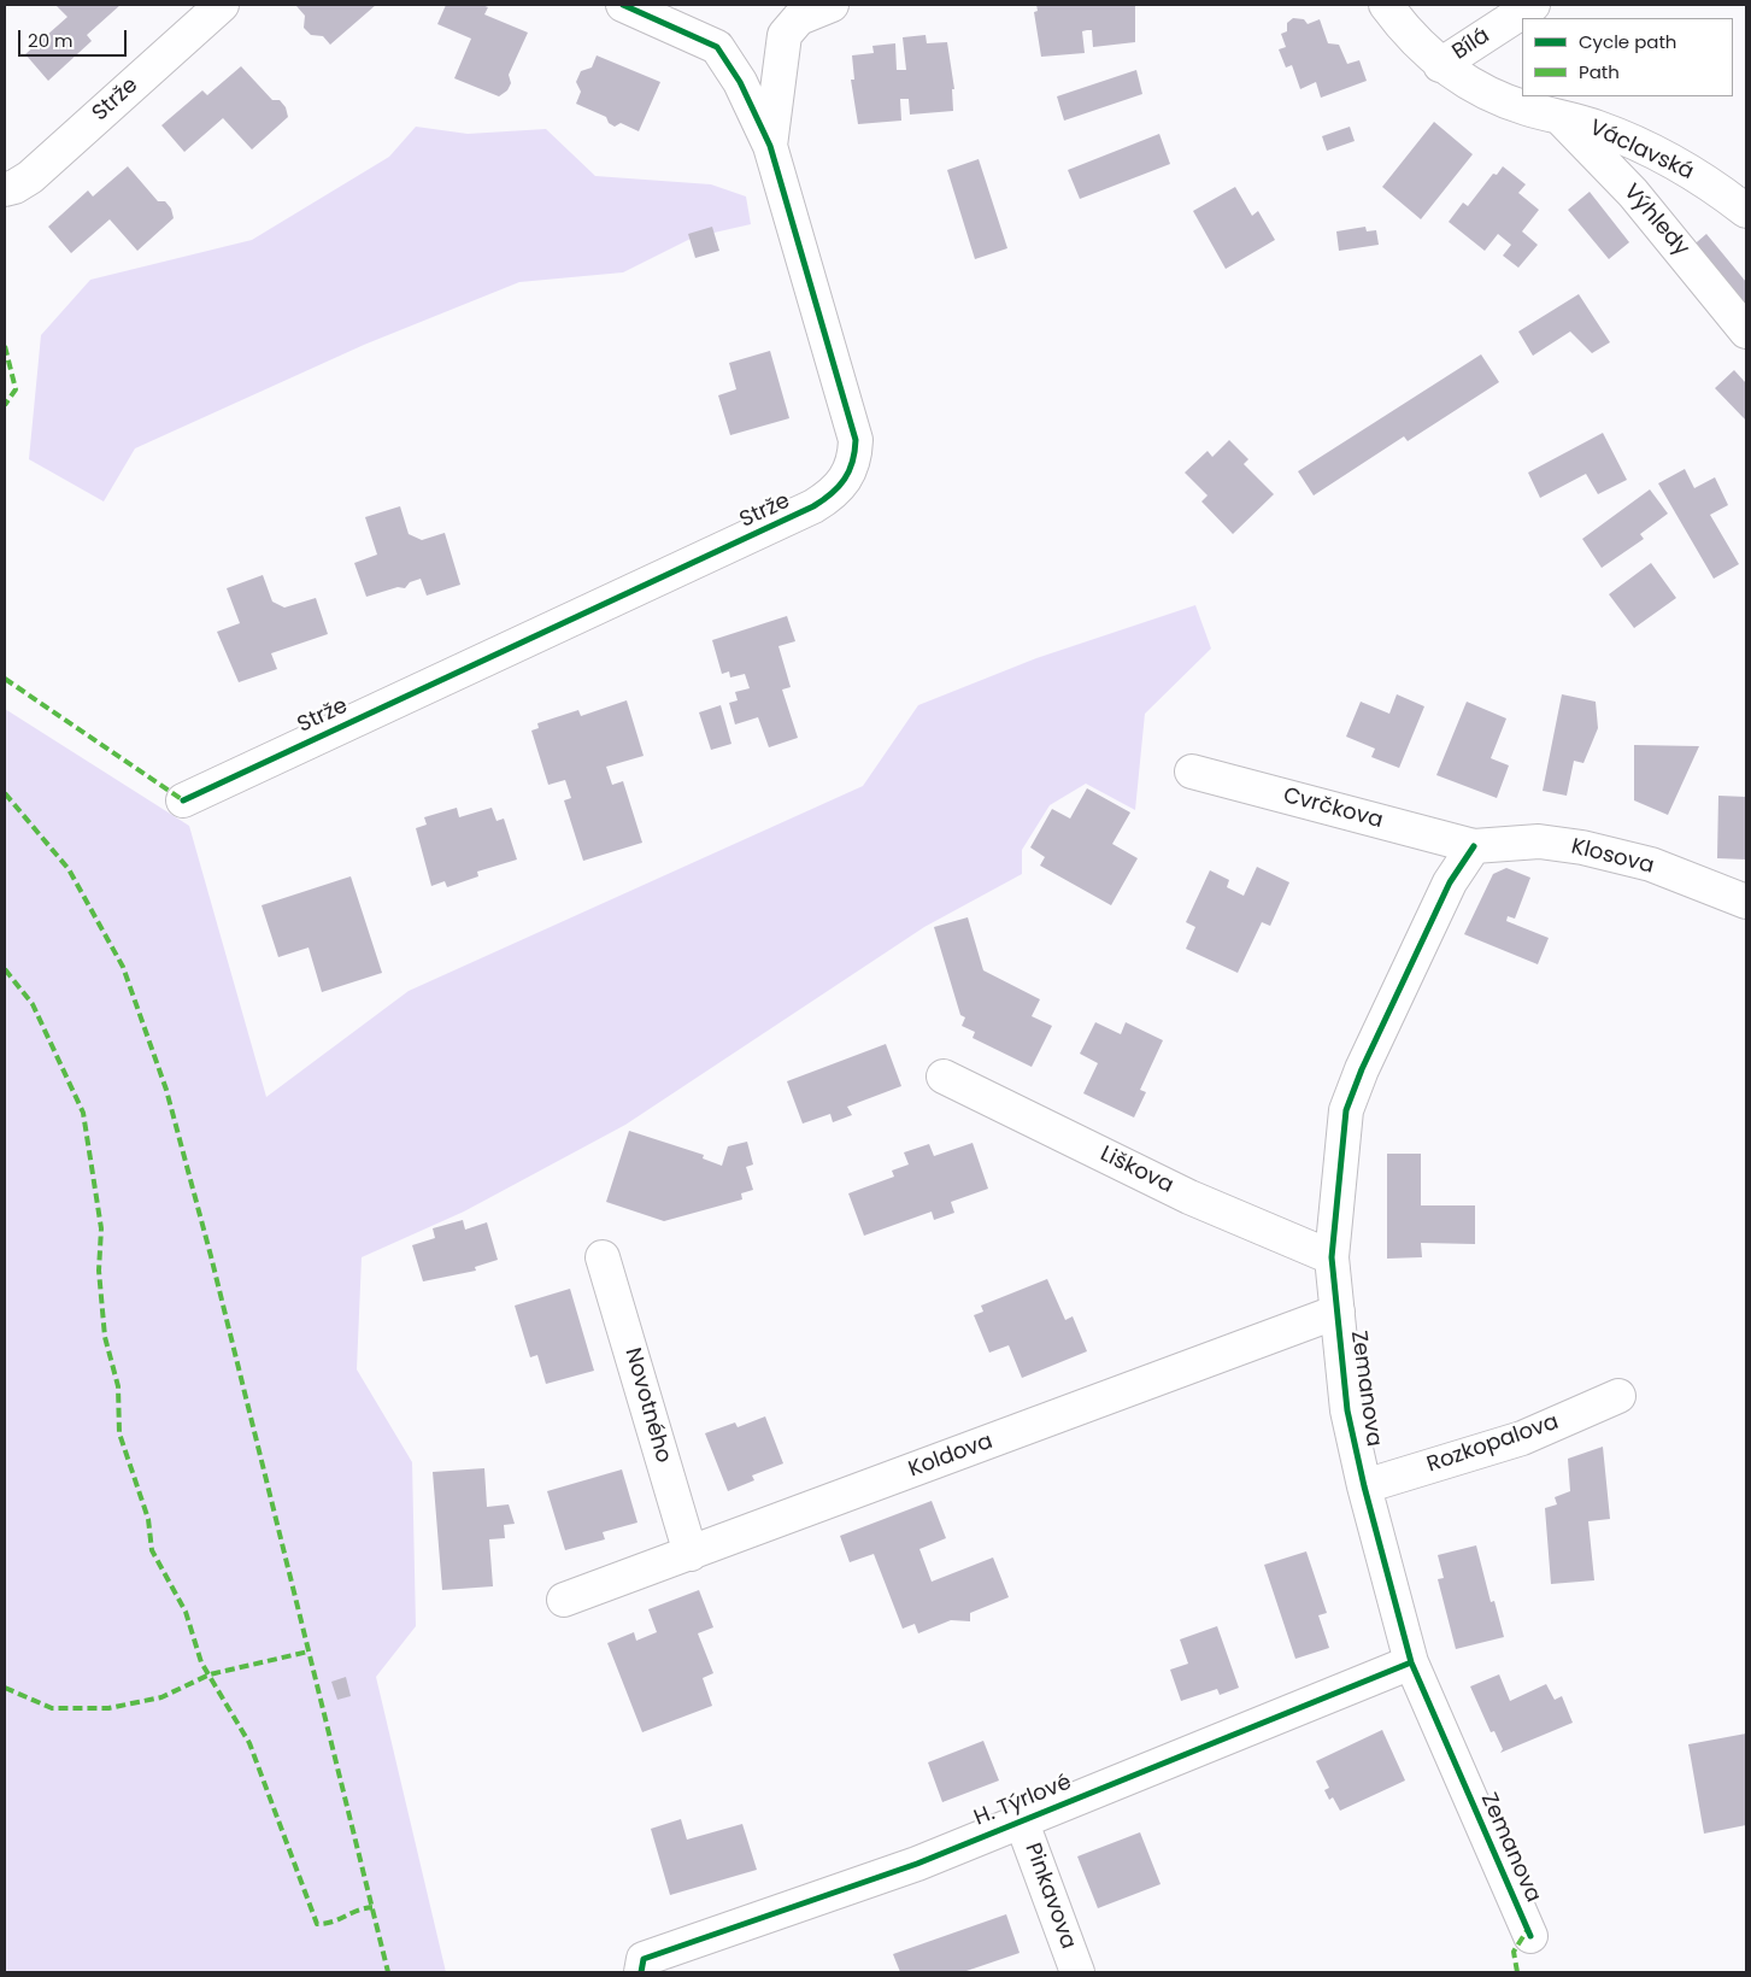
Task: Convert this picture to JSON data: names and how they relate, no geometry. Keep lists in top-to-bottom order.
{
  "streets": {
    "street": [
      "Bílá",
      "Strže",
      "Václavská",
      "Výhledy",
      "Cvrčkova",
      "Klosova",
      "Liškova",
      "Zemanova",
      "Novotného",
      "Rozkopalova",
      "Koldova",
      "H. Týrlové",
      "Pinkavova"
    ]
  },
  "crossings": [
    ["Bílá", "Václavská"],
    ["Václavská", "Výhledy"],
    ["Cvrčkova", "Klosova"],
    ["Cvrčkova", "Zemanova"],
    ["Klosova", "Zemanova"],
    ["Liškova", "Zemanova"],
    ["Zemanova", "Rozkopalova"],
    ["Zemanova", "Koldova"],
    ["Zemanova", "H. Týrlové"],
    ["Novotného", "Koldova"],
    ["H. Týrlové", "Pinkavova"]
  ],
  "legend": ["Cycle path", "Path"],
  "scale_bar": "20 m"
}
